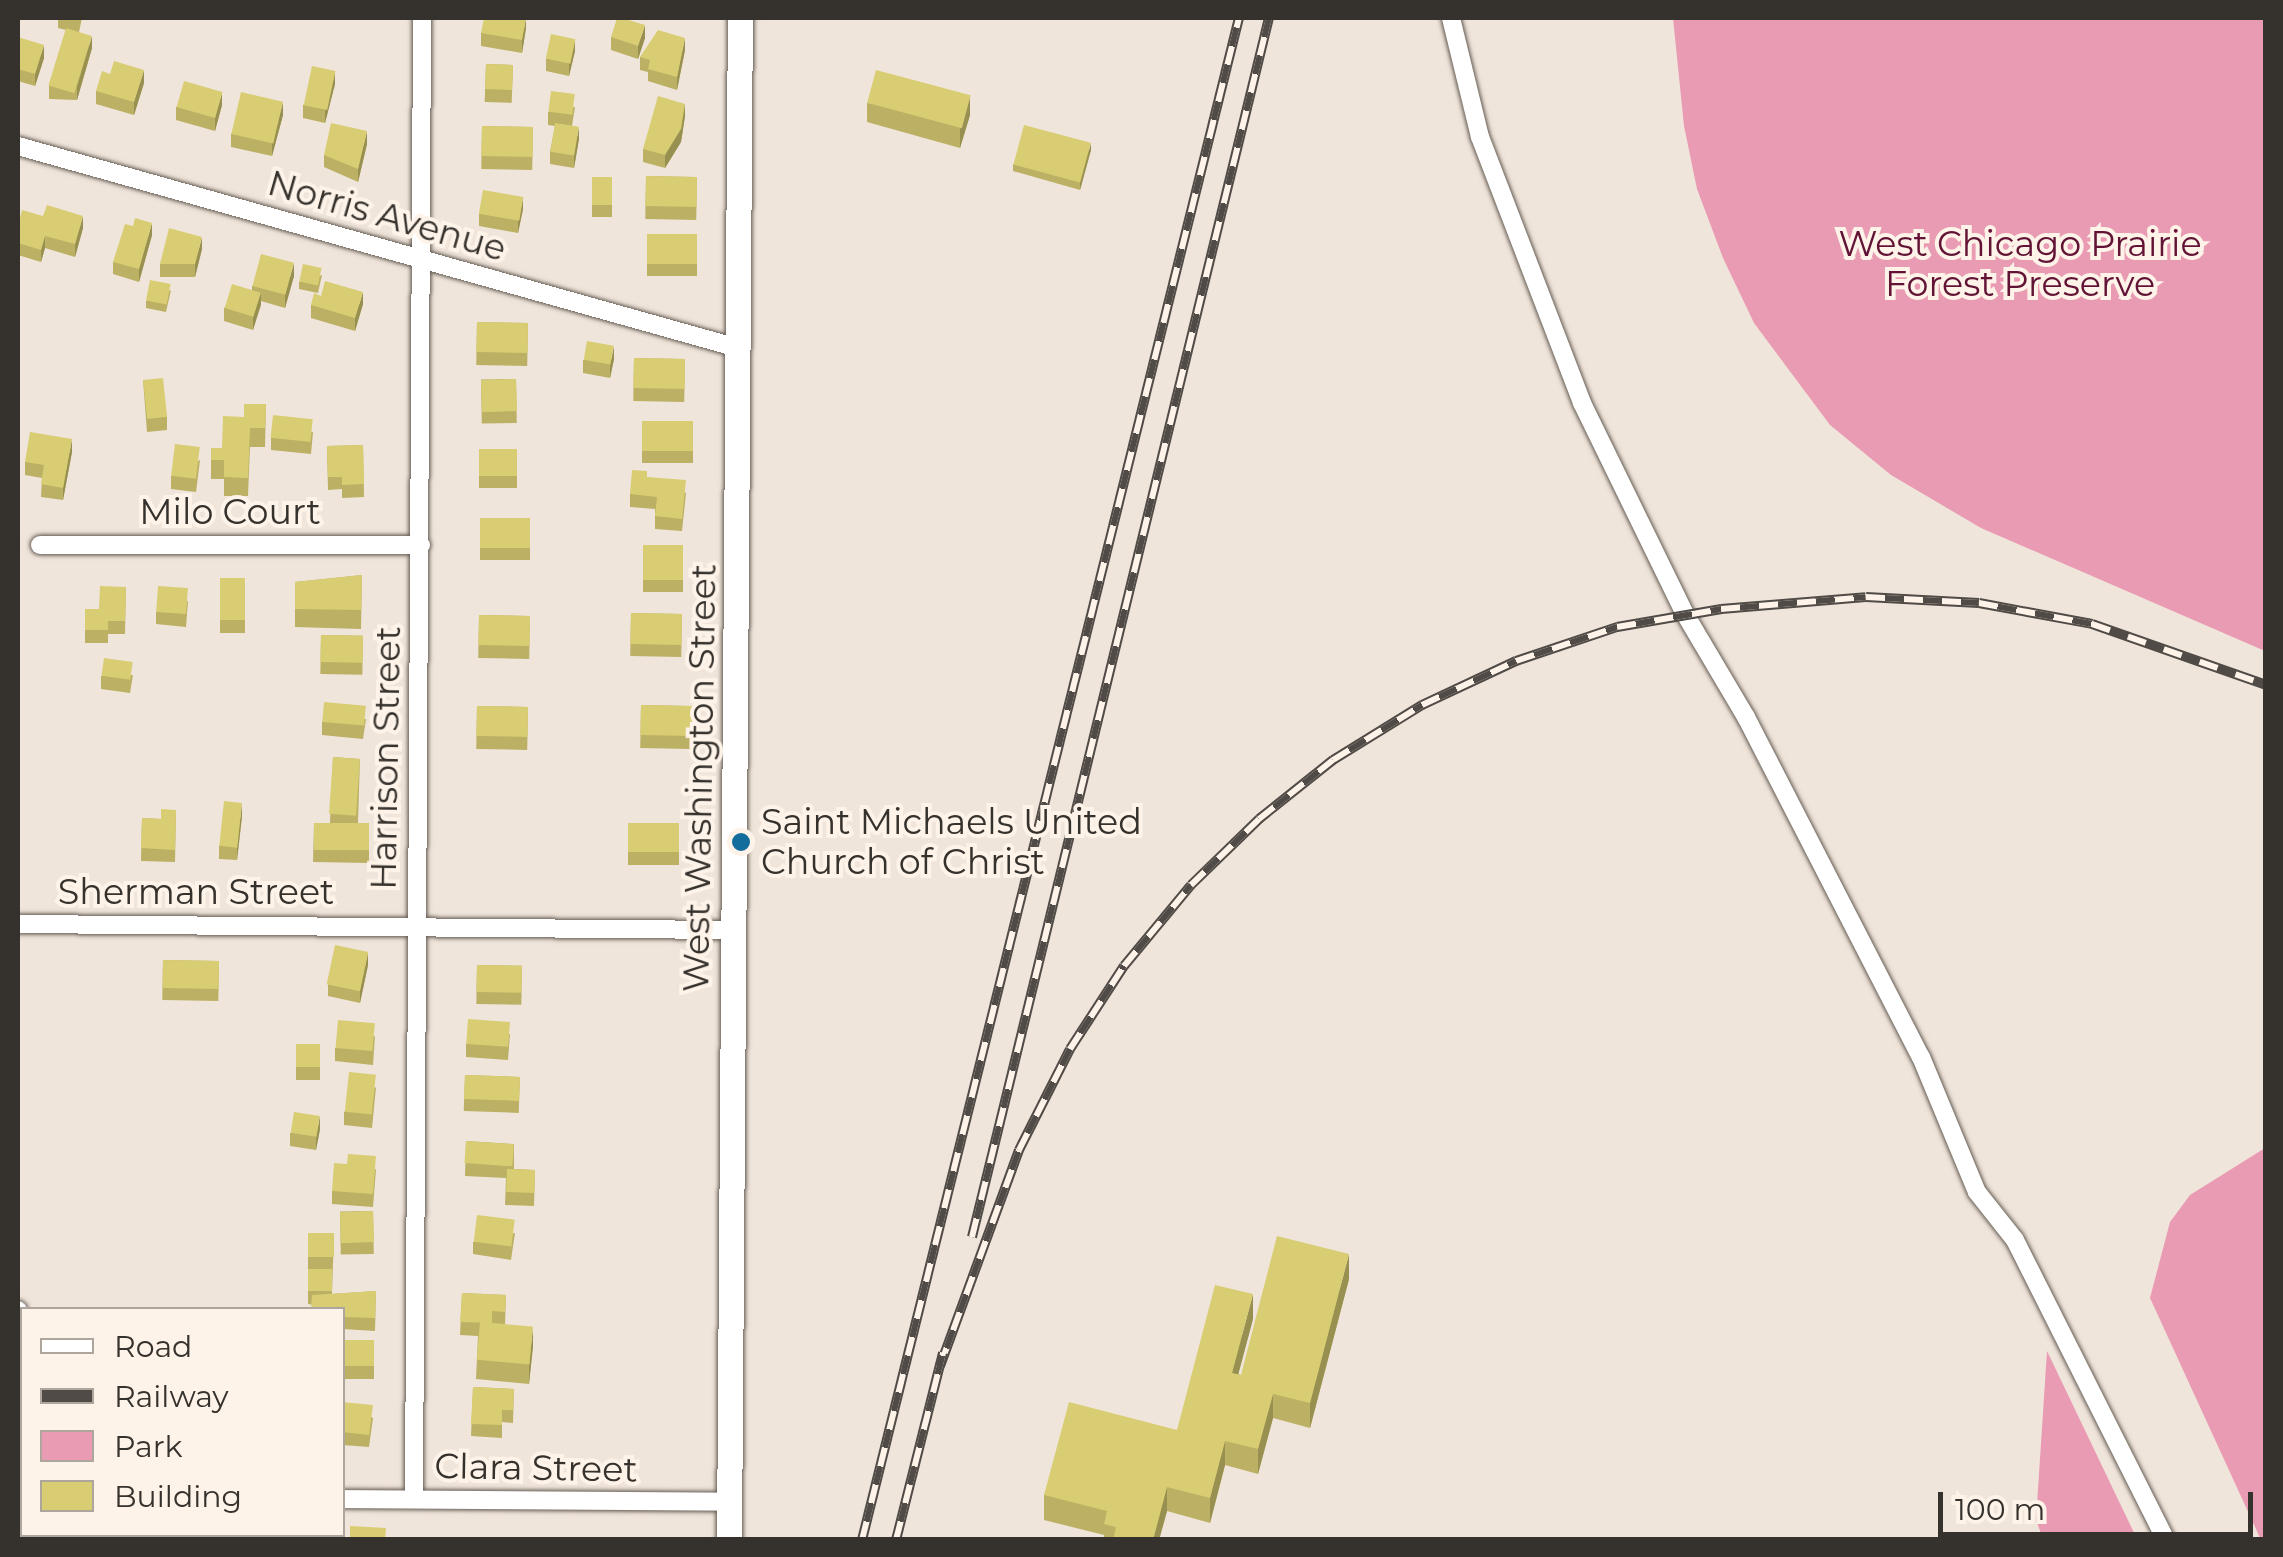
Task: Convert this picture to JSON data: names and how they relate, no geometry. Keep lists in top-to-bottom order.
{
  "streets": {
    "main road": ["West Washington Street"],
    "street": [
      "Norris Avenue",
      "Milo Court",
      "Harrison Street",
      "Sherman Street",
      "Clara Street"
    ]
  },
  "crossings": [
    ["Norris Avenue", "Harrison Street"],
    ["Norris Avenue", "West Washington Street"],
    ["Milo Court", "Harrison Street"],
    ["Harrison Street", "Sherman Street"],
    ["Harrison Street", "Clara Street"],
    ["West Washington Street", "Sherman Street"],
    ["West Washington Street", "Clara Street"]
  ],
  "parks": ["West Chicago Prairie Forest Preserve"],
  "places": ["Saint Michaels United Church of Christ"],
  "legend": [
    "Road",
    "Railway",
    "Park",
    "Building"
  ],
  "scale_bar": "100 m"
}
